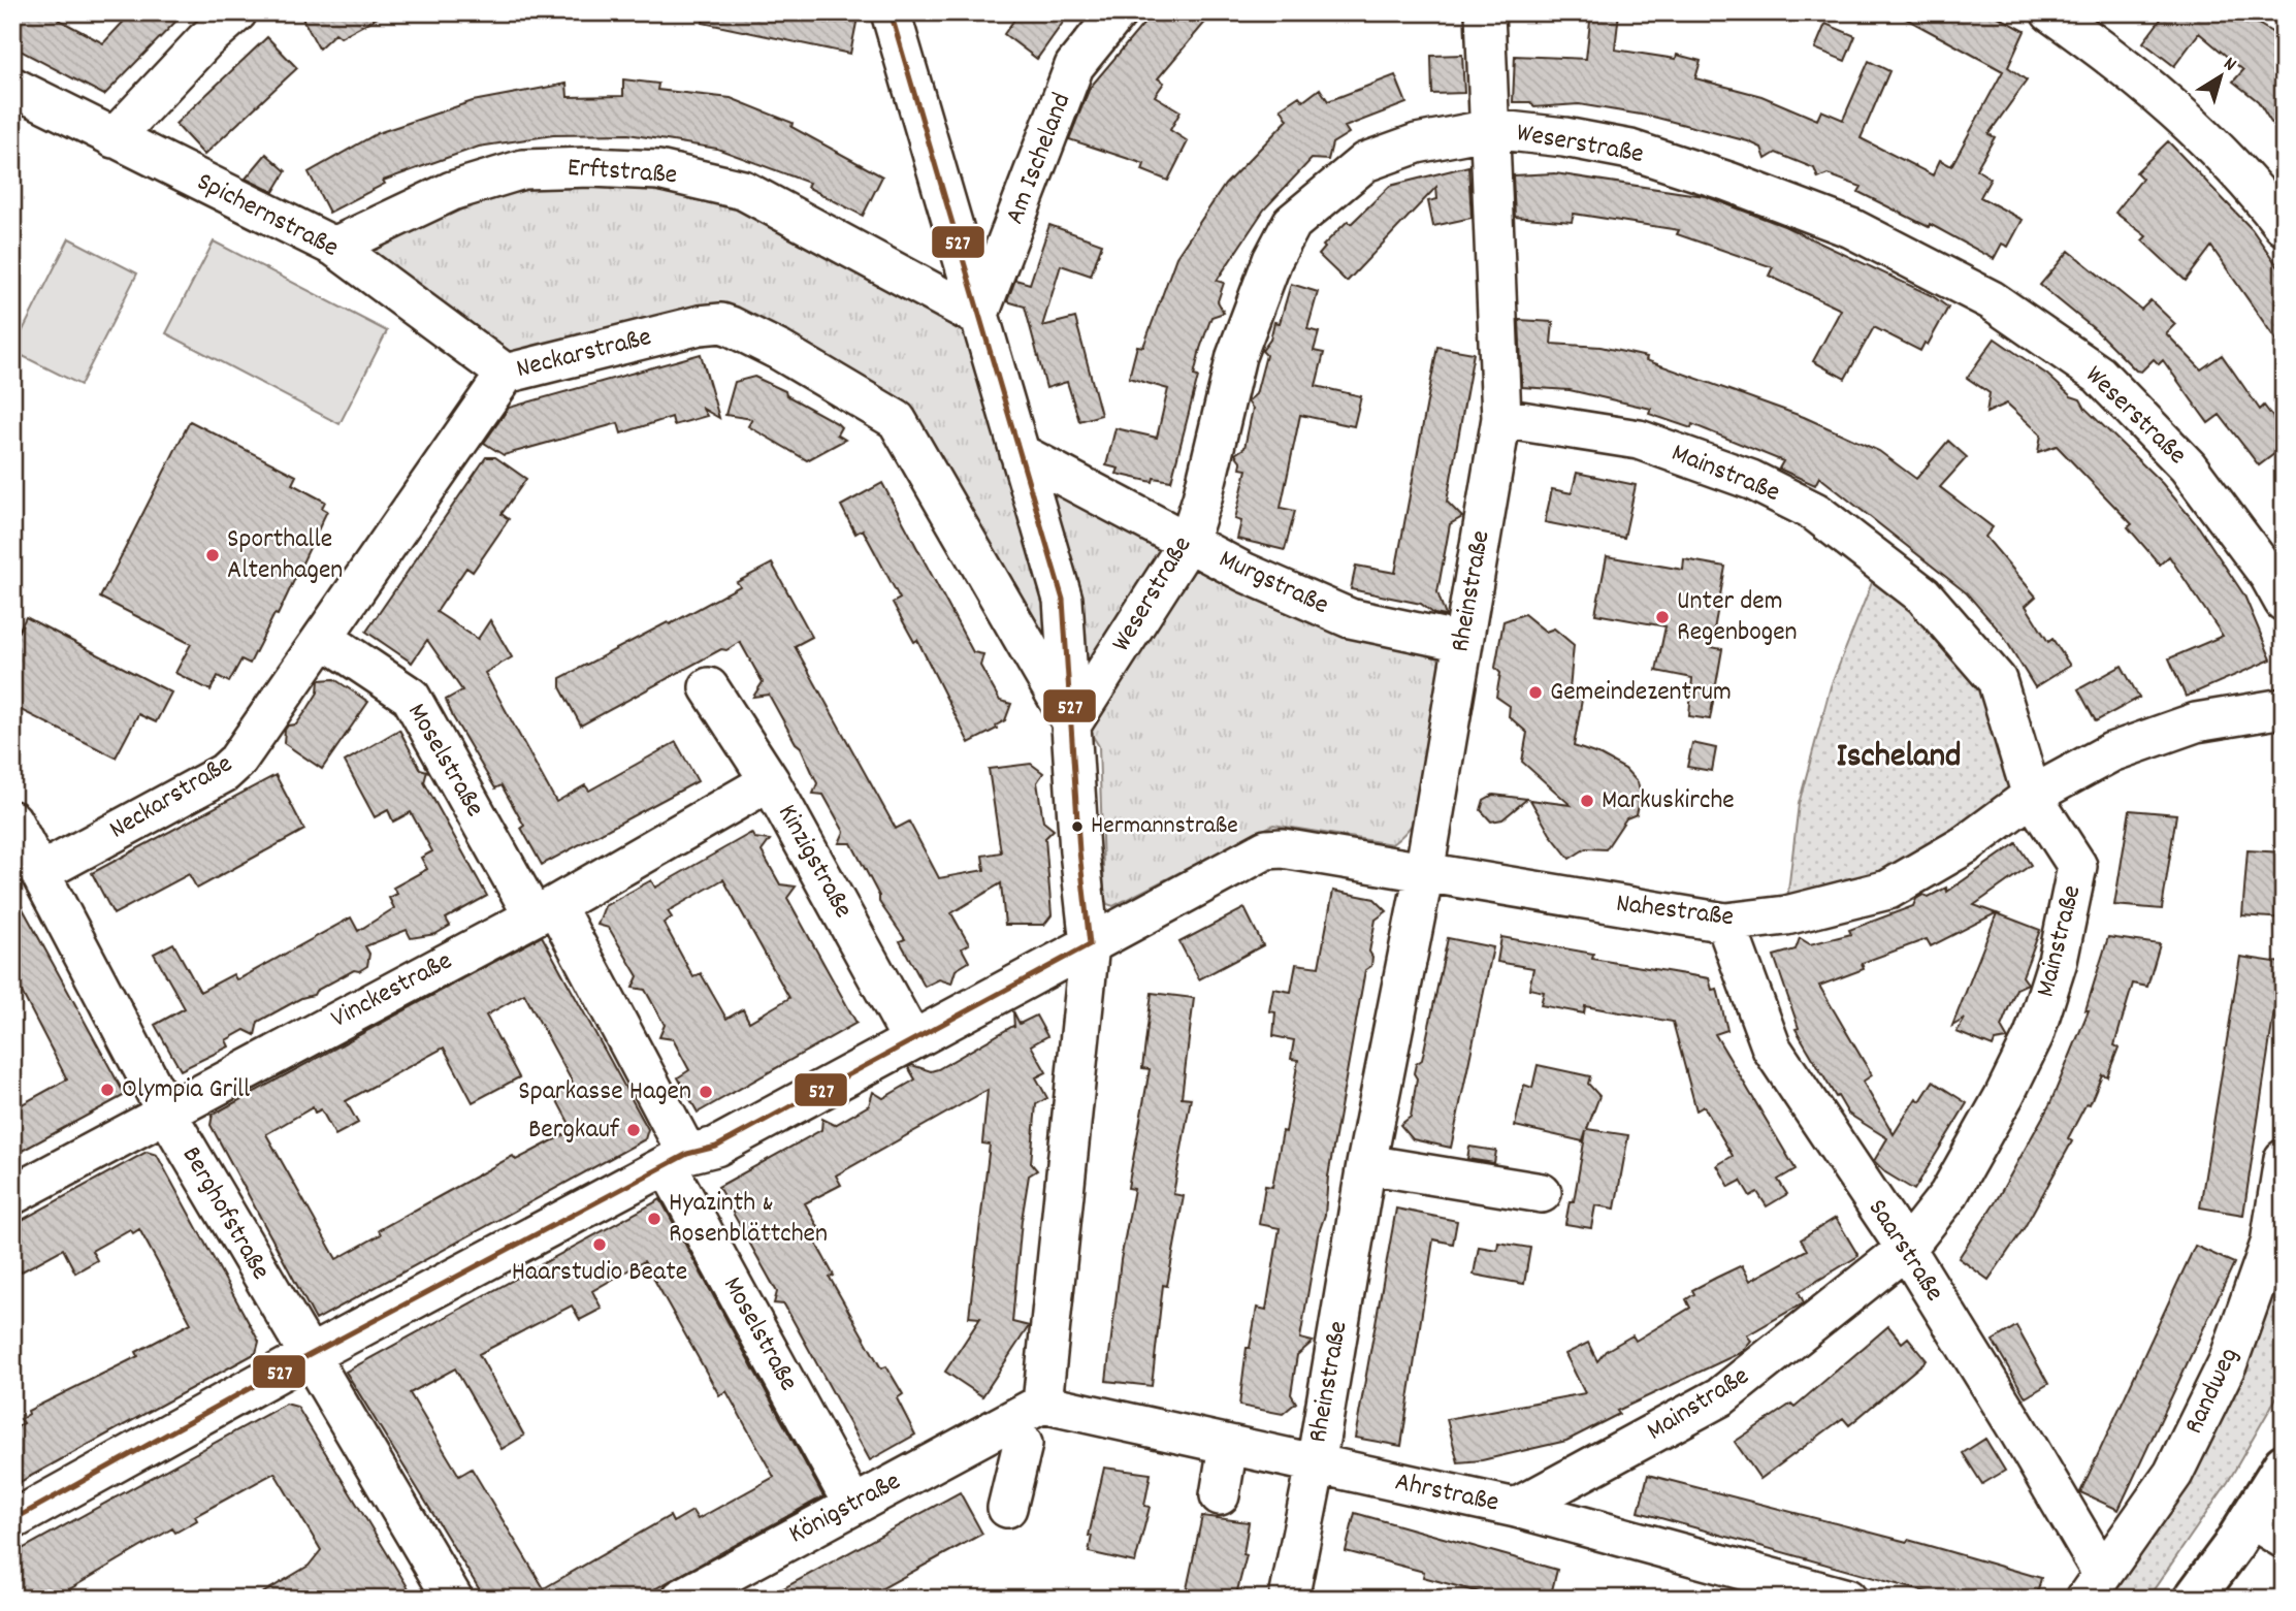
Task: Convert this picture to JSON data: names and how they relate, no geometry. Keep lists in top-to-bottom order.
{
  "streets": {
    "street": [
      "Weserstraße",
      "Am Ischeland",
      "Erftstraße",
      "Spichernstraße",
      "Neckarstraße",
      "Mainstraße",
      "Murgstraße",
      "Rheinstraße",
      "Moselstraße",
      "Kinzigstraße",
      "Nahestraße",
      "Vinckestraße",
      "Berghofstraße",
      "Saarstraße",
      "Randweg",
      "Ahrstraße",
      "Königstraße"
    ]
  },
  "crossings": [
    ["Weserstraße", "Neckarstraße"],
    ["Weserstraße", "Murgstraße"],
    ["Weserstraße", "Rheinstraße"],
    ["Am Ischeland", "Erftstraße"],
    ["Erftstraße", "Spichernstraße"],
    ["Spichernstraße", "Neckarstraße"],
    ["Neckarstraße", "Moselstraße"],
    ["Neckarstraße", "Berghofstraße"],
    ["Mainstraße", "Rheinstraße"],
    ["Mainstraße", "Nahestraße"],
    ["Mainstraße", "Saarstraße"],
    ["Mainstraße", "Ahrstraße"],
    ["Murgstraße", "Rheinstraße"],
    ["Rheinstraße", "Nahestraße"],
    ["Rheinstraße", "Ahrstraße"],
    ["Moselstraße", "Nahestraße"],
    ["Moselstraße", "Vinckestraße"],
    ["Moselstraße", "Königstraße"],
    ["Kinzigstraße", "Nahestraße"],
    ["Kinzigstraße", "Vinckestraße"],
    ["Nahestraße", "Berghofstraße"],
    ["Nahestraße", "Saarstraße"],
    ["Vinckestraße", "Berghofstraße"],
    ["Saarstraße", "Randweg"],
    ["Ahrstraße", "Königstraße"]
  ],
  "districts": ["Ischeland"],
  "places": [
    "Sporthalle Altenhagen",
    "Unter dem Regenbogen",
    "Gemeindezentrum",
    "Markuskirche",
    "Hermannstraße",
    "Olympia Grill",
    "Sparkasse Hagen",
    "Bergkauf",
    "Hyazinth & Rosenblättchen",
    "Haarstudio Beate"
  ],
  "lines": ["transit line 527"],
  "north": "top right"
}
